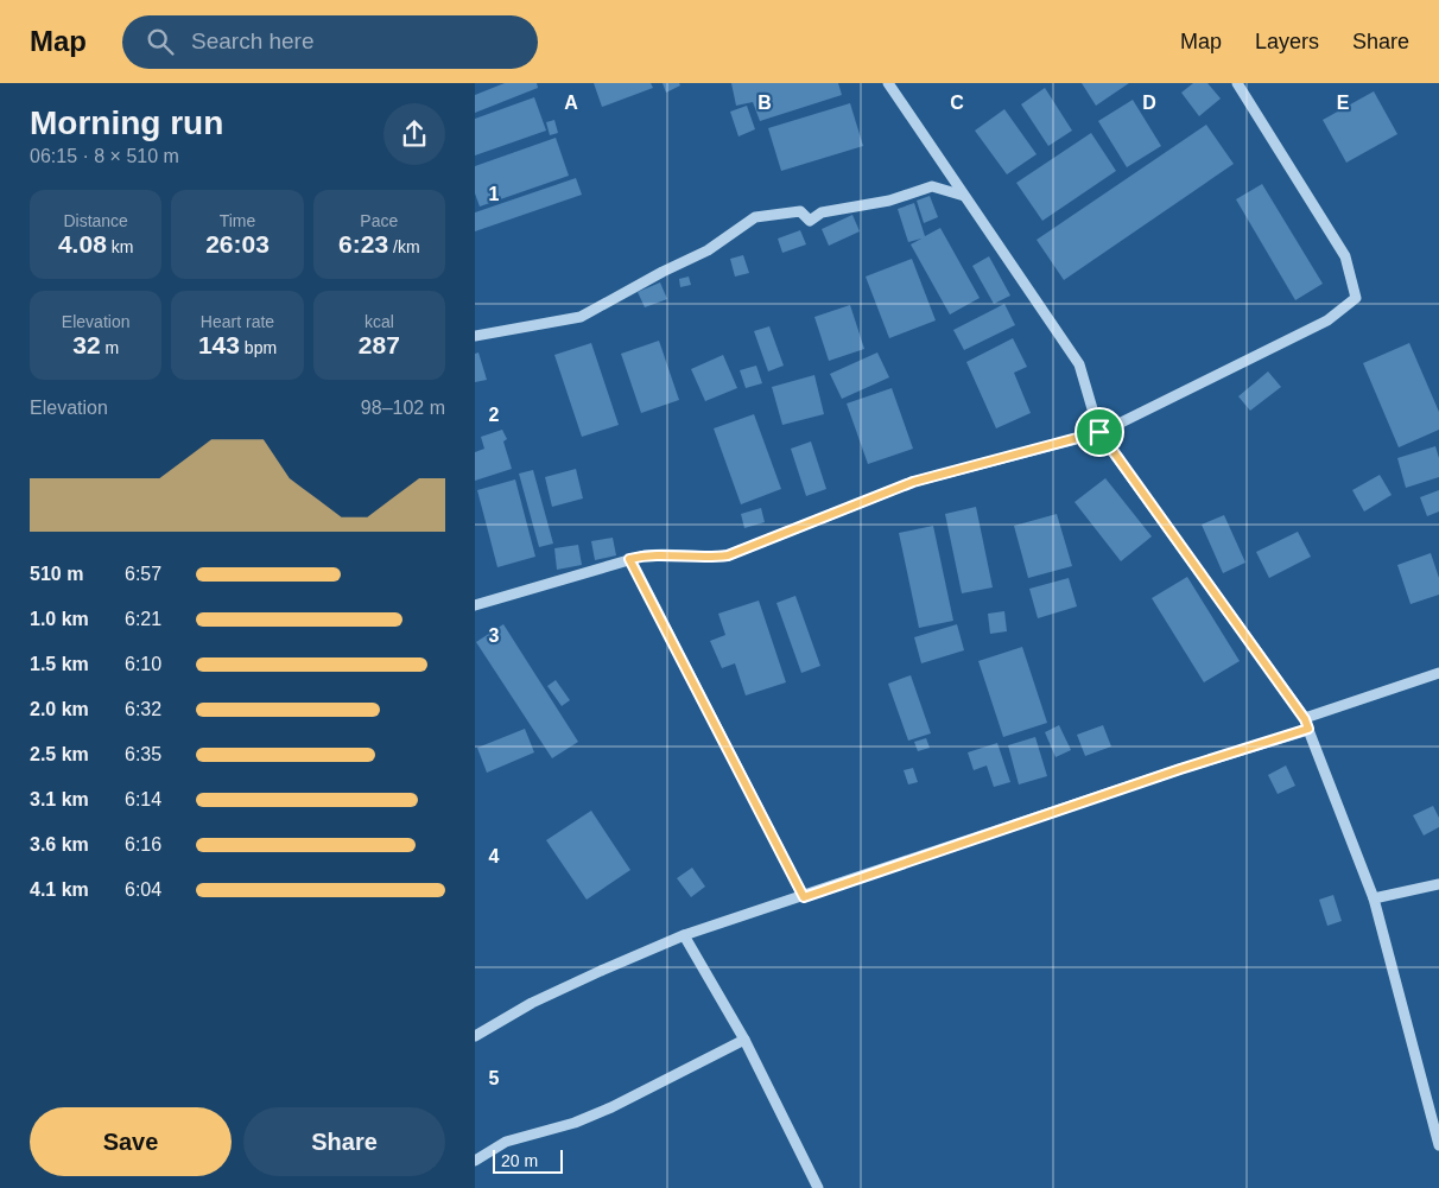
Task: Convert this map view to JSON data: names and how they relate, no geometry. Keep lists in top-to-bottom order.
{
  "scale_bar": "20 m",
  "page": {
    "header": "Map",
    "search": "Search here",
    "nav": ["Map", "Layers", "Share"],
    "heading": ["Morning run", "06:15 · 8 × 510 m"],
    "stats": [
      ["Distance", "4.08 km"],
      ["Time", "26:03"],
      ["Pace", "6:23 /km"],
      ["Elevation", "32 m"],
      ["Heart rate", "143 bpm"],
      ["kcal", "287"]
    ],
    "chart": ["Elevation", "98–102 m"],
    "list": [
      {
        "name": "510 m",
        "note": "6:57"
      },
      {
        "name": "1.0 km",
        "note": "6:21"
      },
      {
        "name": "1.5 km",
        "note": "6:10"
      },
      {
        "name": "2.0 km",
        "note": "6:32"
      },
      {
        "name": "2.5 km",
        "note": "6:35"
      },
      {
        "name": "3.1 km",
        "note": "6:14"
      },
      {
        "name": "3.6 km",
        "note": "6:16"
      },
      {
        "name": "4.1 km",
        "note": "6:04"
      }
    ],
    "buttons": ["Save", "Share"],
    "scale": "20 m"
  },
  "grid": {
    "columns": [
      "A",
      "B",
      "C",
      "D",
      "E"
    ],
    "rows": [
      "1",
      "2",
      "3",
      "4",
      "5"
    ]
  }
}
